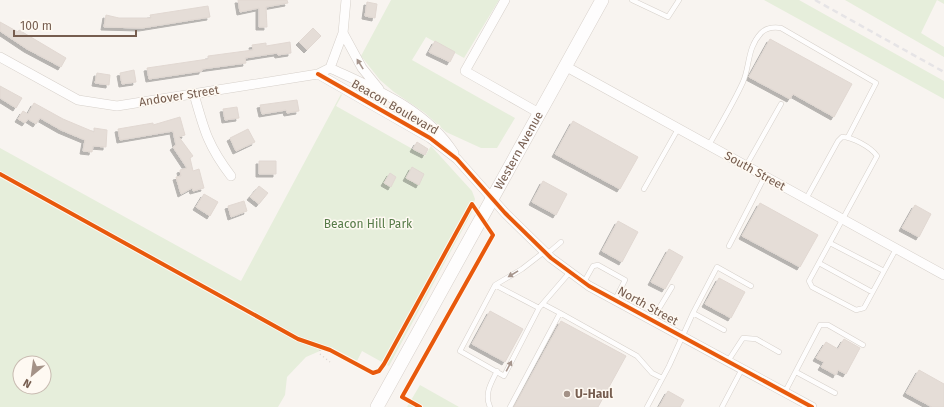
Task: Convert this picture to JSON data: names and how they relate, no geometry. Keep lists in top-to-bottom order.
{
  "streets": {
    "main road": ["Western Avenue"],
    "street": [
      "Andover Street",
      "Beacon Boulevard",
      "South Street",
      "North Street"
    ]
  },
  "crossings": [
    ["Andover Street", "Beacon Boulevard"],
    ["Beacon Boulevard", "Western Avenue"],
    ["Beacon Boulevard", "North Street"],
    ["Western Avenue", "South Street"],
    ["Western Avenue", "North Street"]
  ],
  "parks": ["Beacon Hill Park"],
  "places": ["U-Haul"],
  "scale_bar": "100 m",
  "north": "bottom left"
}
